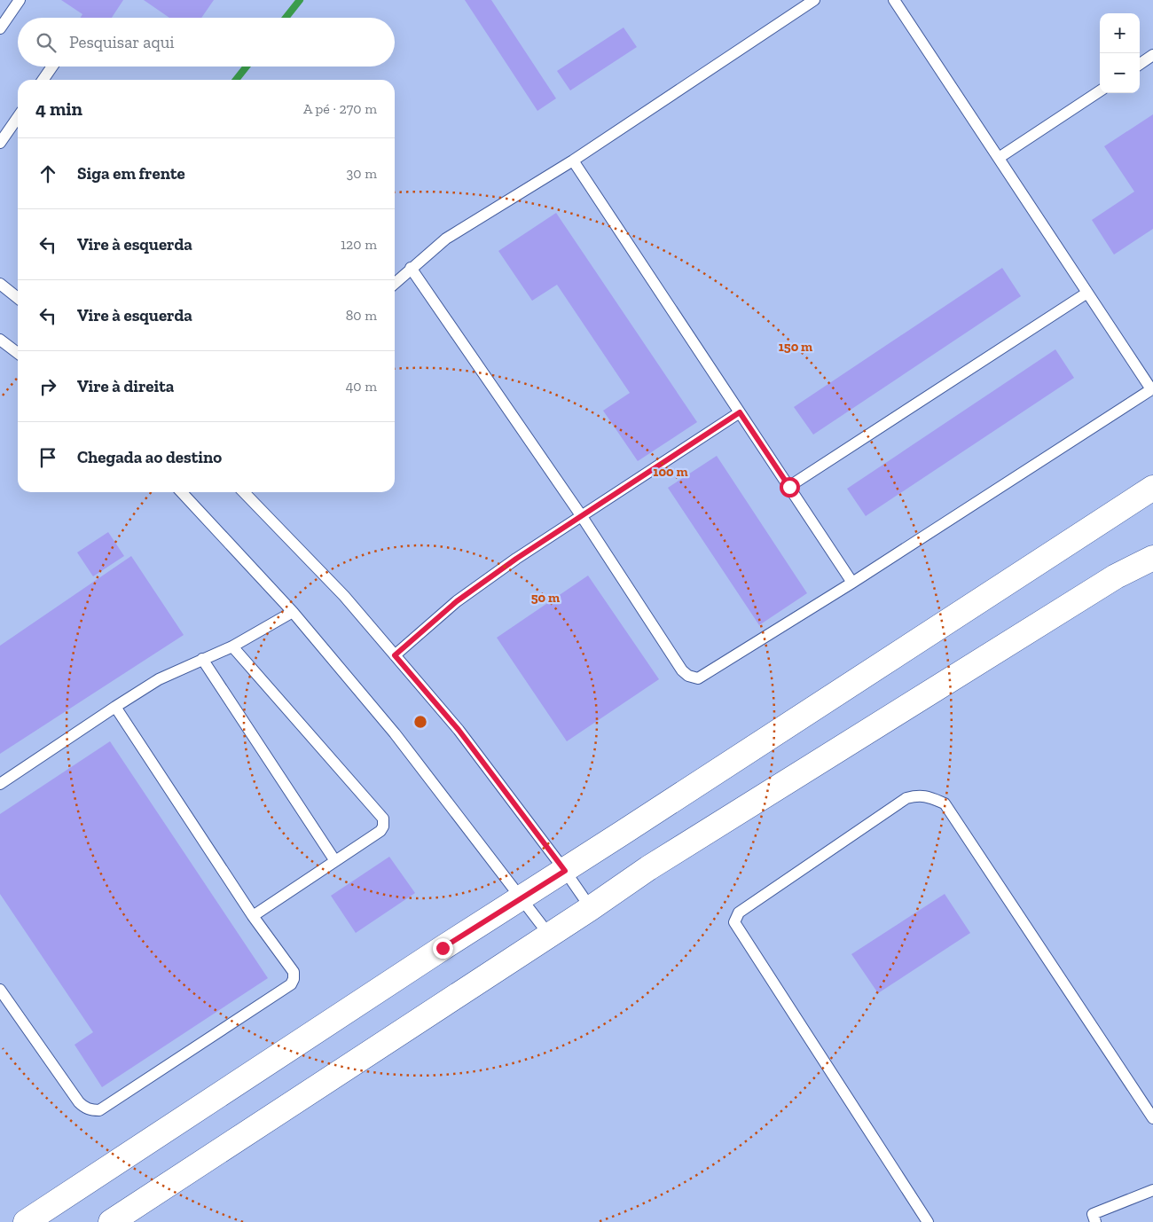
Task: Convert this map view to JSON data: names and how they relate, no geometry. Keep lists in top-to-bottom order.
{
  "page": {
    "map_buttons": ["+", "−"],
    "search": "Pesquisar aqui",
    "heading": ["4 min", "A pé · 270 m"],
    "list": [
      ["Siga em frente", "30 m"],
      ["Vire à esquerda", "120 m"],
      ["Vire à esquerda", "80 m"],
      ["Vire à direita", "40 m"],
      "Chegada ao destino"
    ]
  },
  "rings": ["150 m", "100 m", "50 m"]
}
